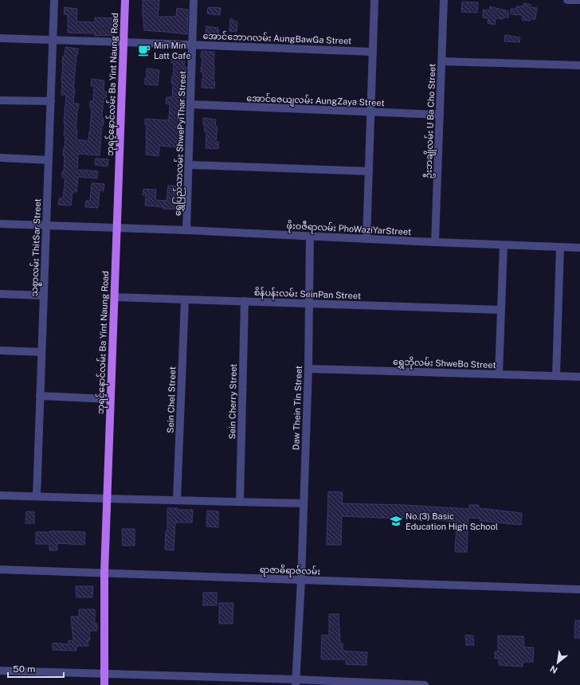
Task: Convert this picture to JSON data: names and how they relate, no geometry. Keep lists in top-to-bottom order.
{
  "streets": {
    "main road": ["ဘုရင့်နောင်လမ်း Ba Yint Naung Road"],
    "street": [
      "အောင်ဘောဂလမ်း AungBawGa Street",
      "အောင်ဇေယျလမ်း AungZaya Street",
      "ဦးဘချိုလမ်း U Ba Cho Street",
      "ရွှေပြည်သာလမ်း ShwePyiThar Street",
      "ဖိုးဝဇီရာလမ်း PhoWaziYarStreet",
      "သစ္စာလမ်း ThitSar Street",
      "စိန်ပန်းလမ်း SeinPan Street",
      "ရွှေဘိုလမ်း ShweBo Street",
      "Sein Chel Street",
      "Sein Cherry Street",
      "Daw Thein Tin Street",
      "ရာဇာဓိရာဇ်လမ်း"
    ]
  },
  "crossings": [
    ["အောင်ဘောဂလမ်း AungBawGa Street", "ဘုရင့်နောင်လမ်း Ba Yint Naung Road"],
    ["အောင်ဘောဂလမ်း AungBawGa Street", "ရွှေပြည်သာလမ်း ShwePyiThar Street"],
    ["အောင်ဘောဂလမ်း AungBawGa Street", "သစ္စာလမ်း ThitSar Street"],
    ["ဘုရင့်နောင်လမ်း Ba Yint Naung Road", "ဖိုးဝဇီရာလမ်း PhoWaziYarStreet"],
    ["ဘုရင့်နောင်လမ်း Ba Yint Naung Road", "စိန်ပန်းလမ်း SeinPan Street"],
    ["ဘုရင့်နောင်လမ်း Ba Yint Naung Road", "ရာဇာဓိရာဇ်လမ်း"],
    ["အောင်ဇေယျလမ်း AungZaya Street", "ဦးဘချိုလမ်း U Ba Cho Street"],
    ["အောင်ဇေယျလမ်း AungZaya Street", "ရွှေပြည်သာလမ်း ShwePyiThar Street"],
    ["ဦးဘချိုလမ်း U Ba Cho Street", "ဖိုးဝဇီရာလမ်း PhoWaziYarStreet"],
    ["ရွှေပြည်သာလမ်း ShwePyiThar Street", "ဖိုးဝဇီရာလမ်း PhoWaziYarStreet"],
    ["ဖိုးဝဇီရာလမ်း PhoWaziYarStreet", "သစ္စာလမ်း ThitSar Street"],
    ["ဖိုးဝဇီရာလမ်း PhoWaziYarStreet", "Daw Thein Tin Street"],
    ["စိန်ပန်းလမ်း SeinPan Street", "Sein Chel Street"],
    ["စိန်ပန်းလမ်း SeinPan Street", "Sein Cherry Street"],
    ["စိန်ပန်းလမ်း SeinPan Street", "Daw Thein Tin Street"],
    ["ရွှေဘိုလမ်း ShweBo Street", "Daw Thein Tin Street"],
    ["Daw Thein Tin Street", "ရာဇာဓိရာဇ်လမ်း"]
  ],
  "places": {
    "cafe": ["Min Min Latt Cafe"],
    "school or university": ["No.(3) Basic Education High School"]
  },
  "scale_bar": "50 m",
  "north": "bottom left"
}
